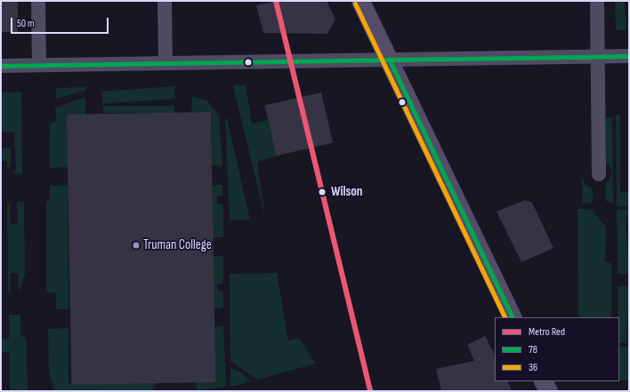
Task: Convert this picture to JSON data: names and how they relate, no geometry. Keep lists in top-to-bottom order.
{
  "places": ["Wilson", "Truman College"],
  "lines": ["metro line Red", "transit line 36", "transit line 78"],
  "legend": ["Metro Red", "78", "36"],
  "scale_bar": "50 m"
}
